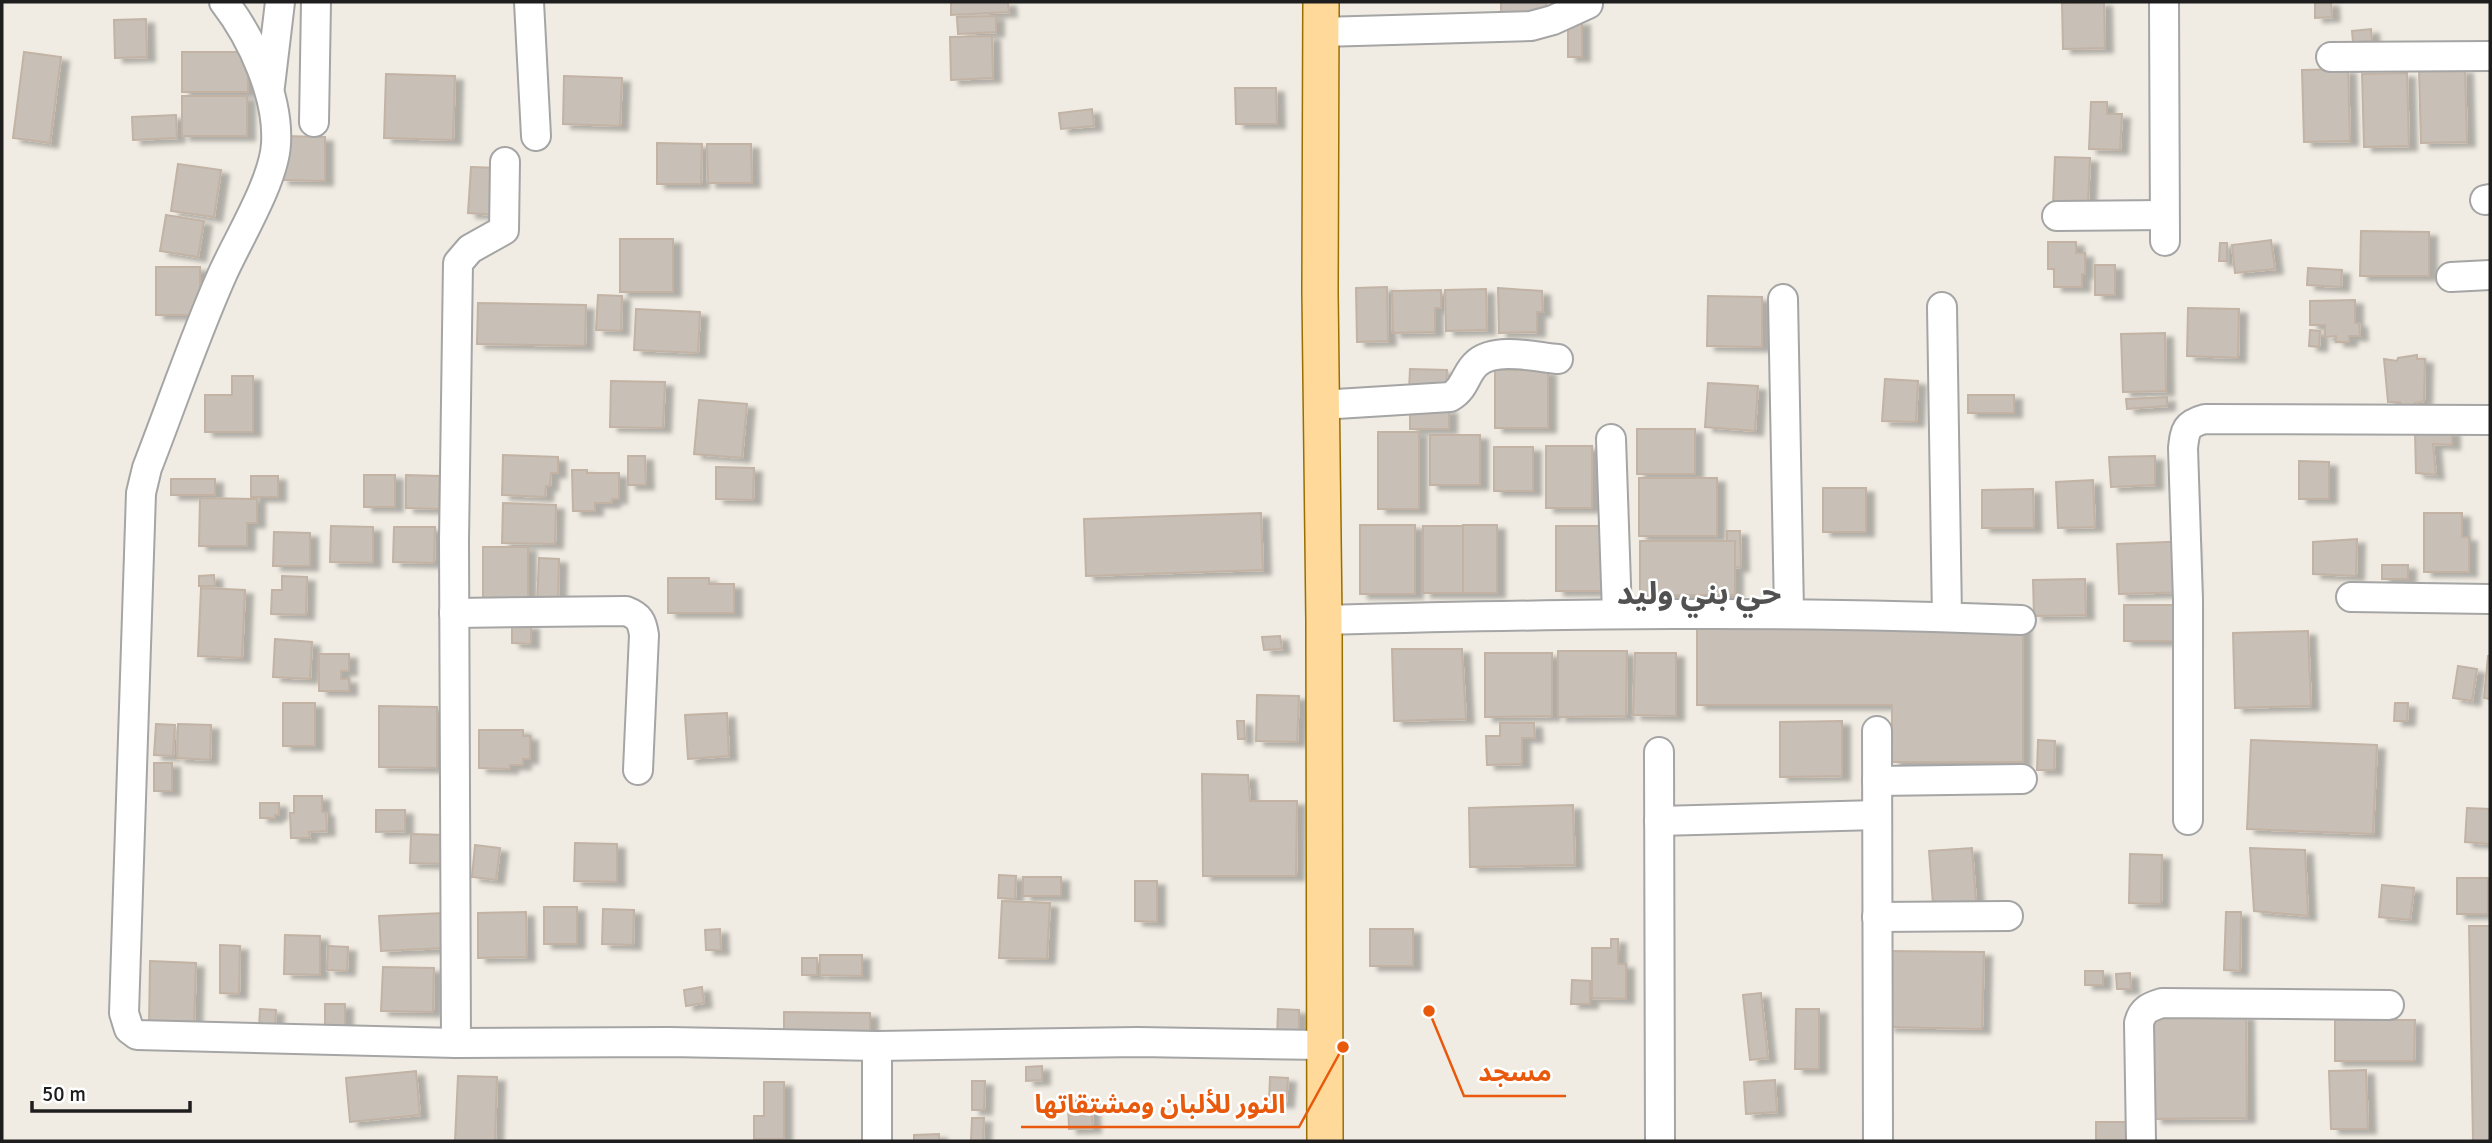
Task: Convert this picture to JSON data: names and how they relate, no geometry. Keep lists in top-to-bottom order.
{
  "districts": ["حي بني وليد"],
  "places": ["مسجد", "النور للألبان ومشتقاتها"],
  "scale_bar": "50 m"
}
